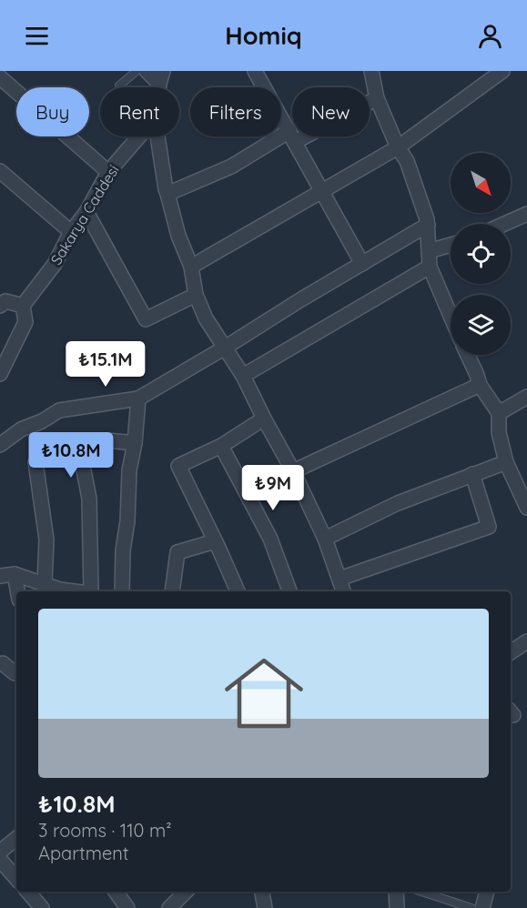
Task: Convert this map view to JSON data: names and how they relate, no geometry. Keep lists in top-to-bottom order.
{
  "streets": {
    "street": ["Sakarya Caddesi"]
  },
  "north": "bottom right",
  "page": {
    "header": "Homiq",
    "chip": [
      "Buy",
      "Rent",
      "Filters",
      "New"
    ],
    "price": ["₺15.1M", "₺10.8M", "₺9M"],
    "list": [
      {
        "name": "₺10.8M",
        "note": "3 rooms · 110 m² · Apartment"
      }
    ]
  }
}
